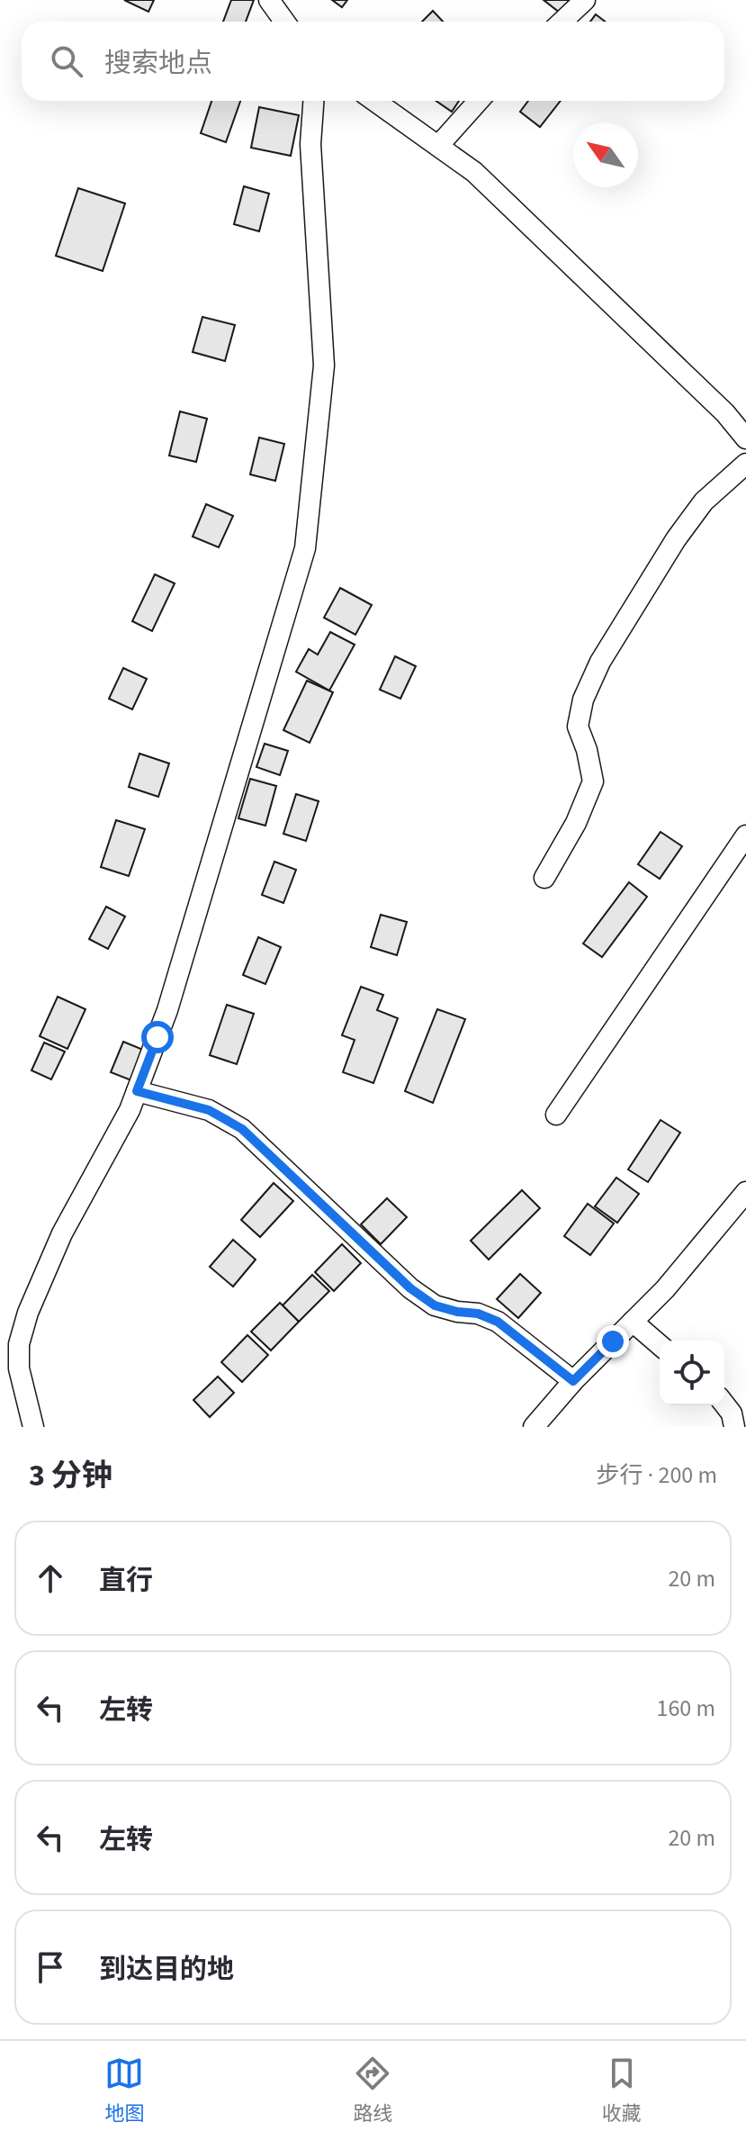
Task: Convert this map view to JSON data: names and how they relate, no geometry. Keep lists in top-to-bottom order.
{
  "north": "top left",
  "page": {
    "search": "搜索地点",
    "heading": ["3 分钟", "步行 · 200 m"],
    "list": [
      ["直行", "20 m"],
      ["左转", "160 m"],
      ["左转", "20 m"],
      "到达目的地"
    ],
    "nav": ["地图", "路线", "收藏"]
  }
}
